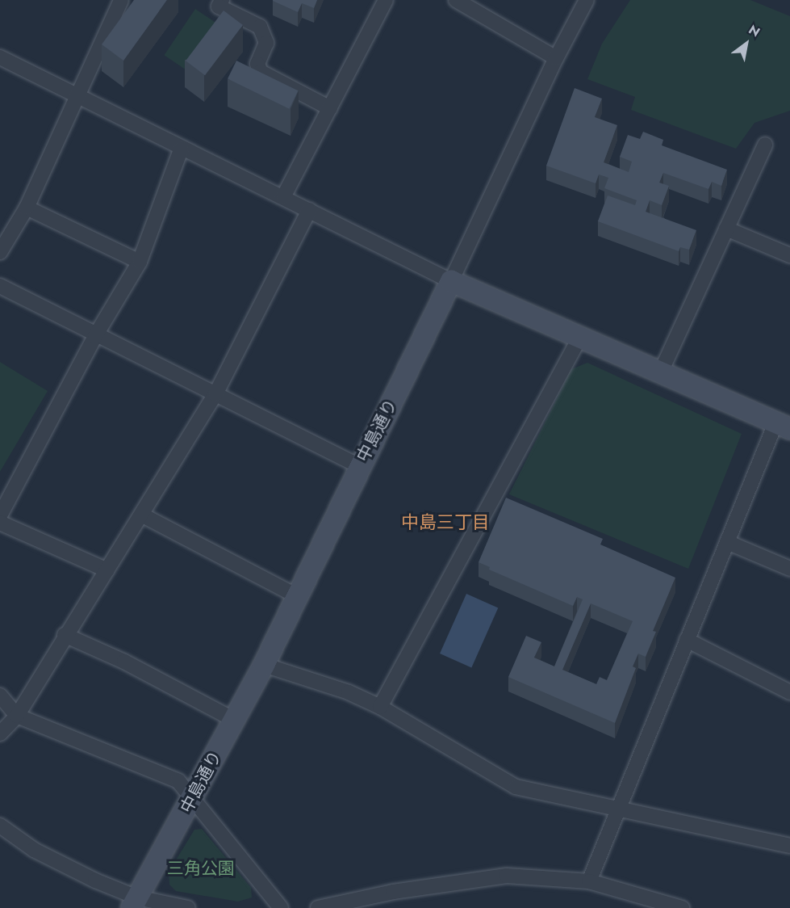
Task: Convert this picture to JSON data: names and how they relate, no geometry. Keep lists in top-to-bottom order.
{
  "streets": {
    "street": ["中島通り"]
  },
  "districts": ["中島三丁目"],
  "parks": ["三角公園"],
  "north": "top right"
}
